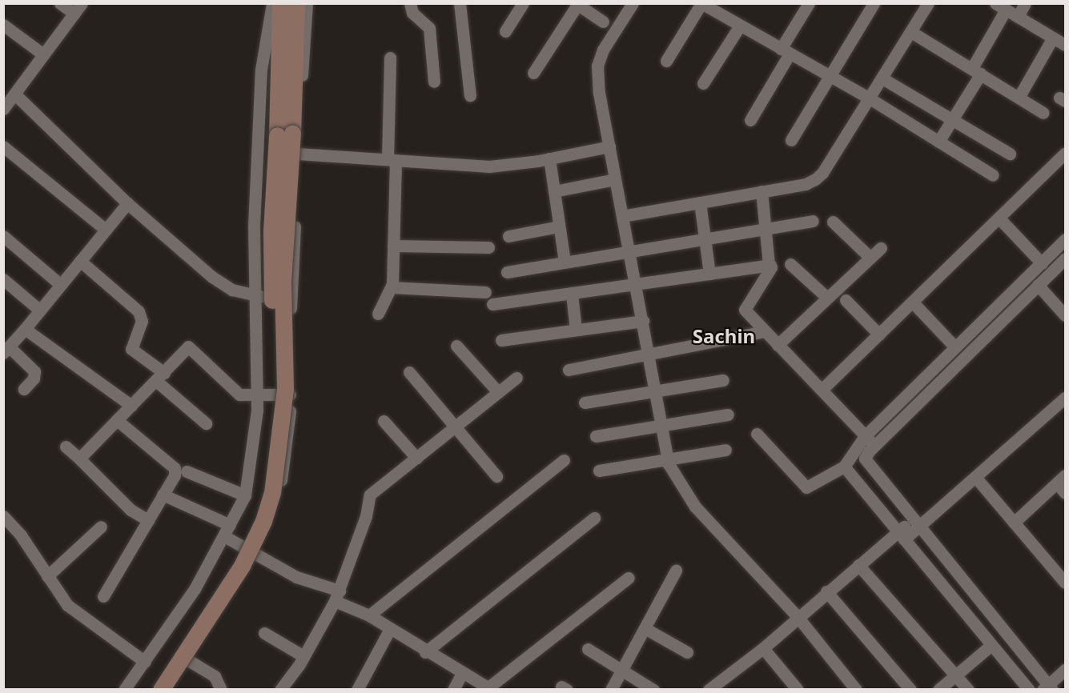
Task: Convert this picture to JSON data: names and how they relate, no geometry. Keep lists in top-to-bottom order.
{
  "districts": ["Sachin"]
}
